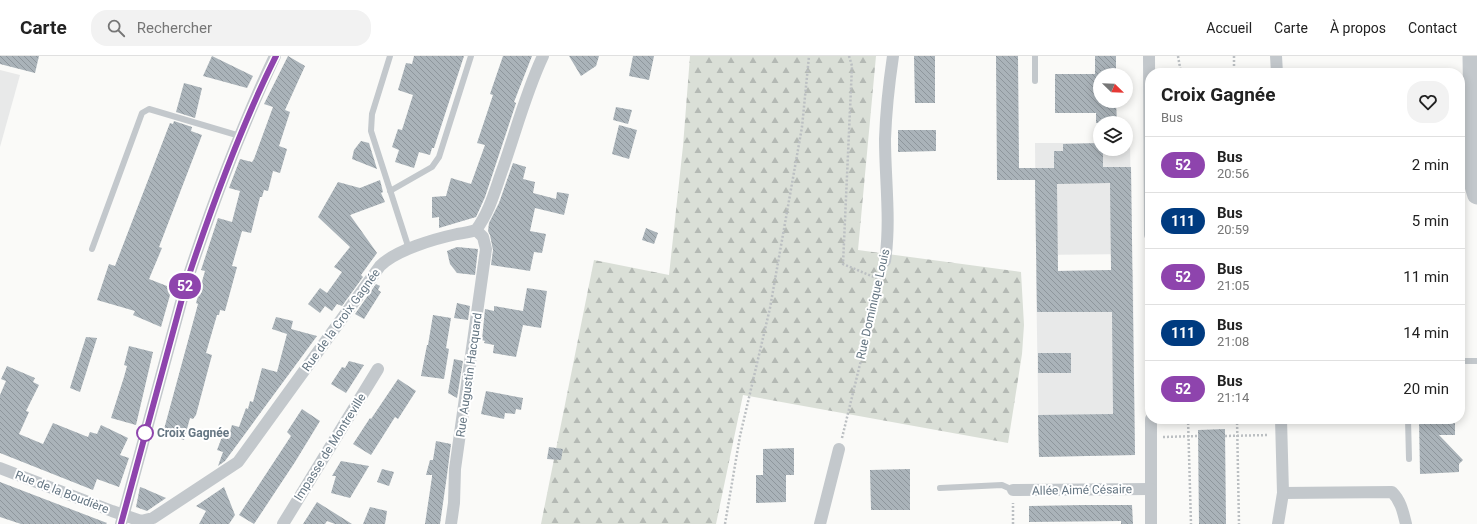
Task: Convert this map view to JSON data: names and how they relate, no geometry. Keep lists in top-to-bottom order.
{
  "streets": {
    "street": [
      "Rue Dominique Louis",
      "Rue de la Croix Gagnée",
      "Rue Augustin Hacquard",
      "Impasse de Montreville",
      "Allée Aimé Césaire",
      "Rue de la Boudière"
    ]
  },
  "crossings": [
    ["Rue de la Croix Gagnée", "Rue Augustin Hacquard"],
    ["Rue de la Croix Gagnée", "Rue de la Boudière"]
  ],
  "places": ["Croix Gagnée"],
  "lines": ["bus line 52"],
  "north": "bottom right",
  "page": {
    "header": "Carte",
    "search": "Rechercher",
    "nav": [
      "Accueil",
      "Carte",
      "À propos",
      "Contact"
    ],
    "on_map": "52",
    "heading": ["Croix Gagnée", "Bus"],
    "list": [
      {
        "mark": "52",
        "name": "Bus",
        "note": "20:56",
        "value": "2 min"
      },
      {
        "mark": "111",
        "name": "Bus",
        "note": "20:59",
        "value": "5 min"
      },
      {
        "mark": "52",
        "name": "Bus",
        "note": "21:05",
        "value": "11 min"
      },
      {
        "mark": "111",
        "name": "Bus",
        "note": "21:08",
        "value": "14 min"
      },
      {
        "mark": "52",
        "name": "Bus",
        "note": "21:14",
        "value": "20 min"
      }
    ]
  }
}
